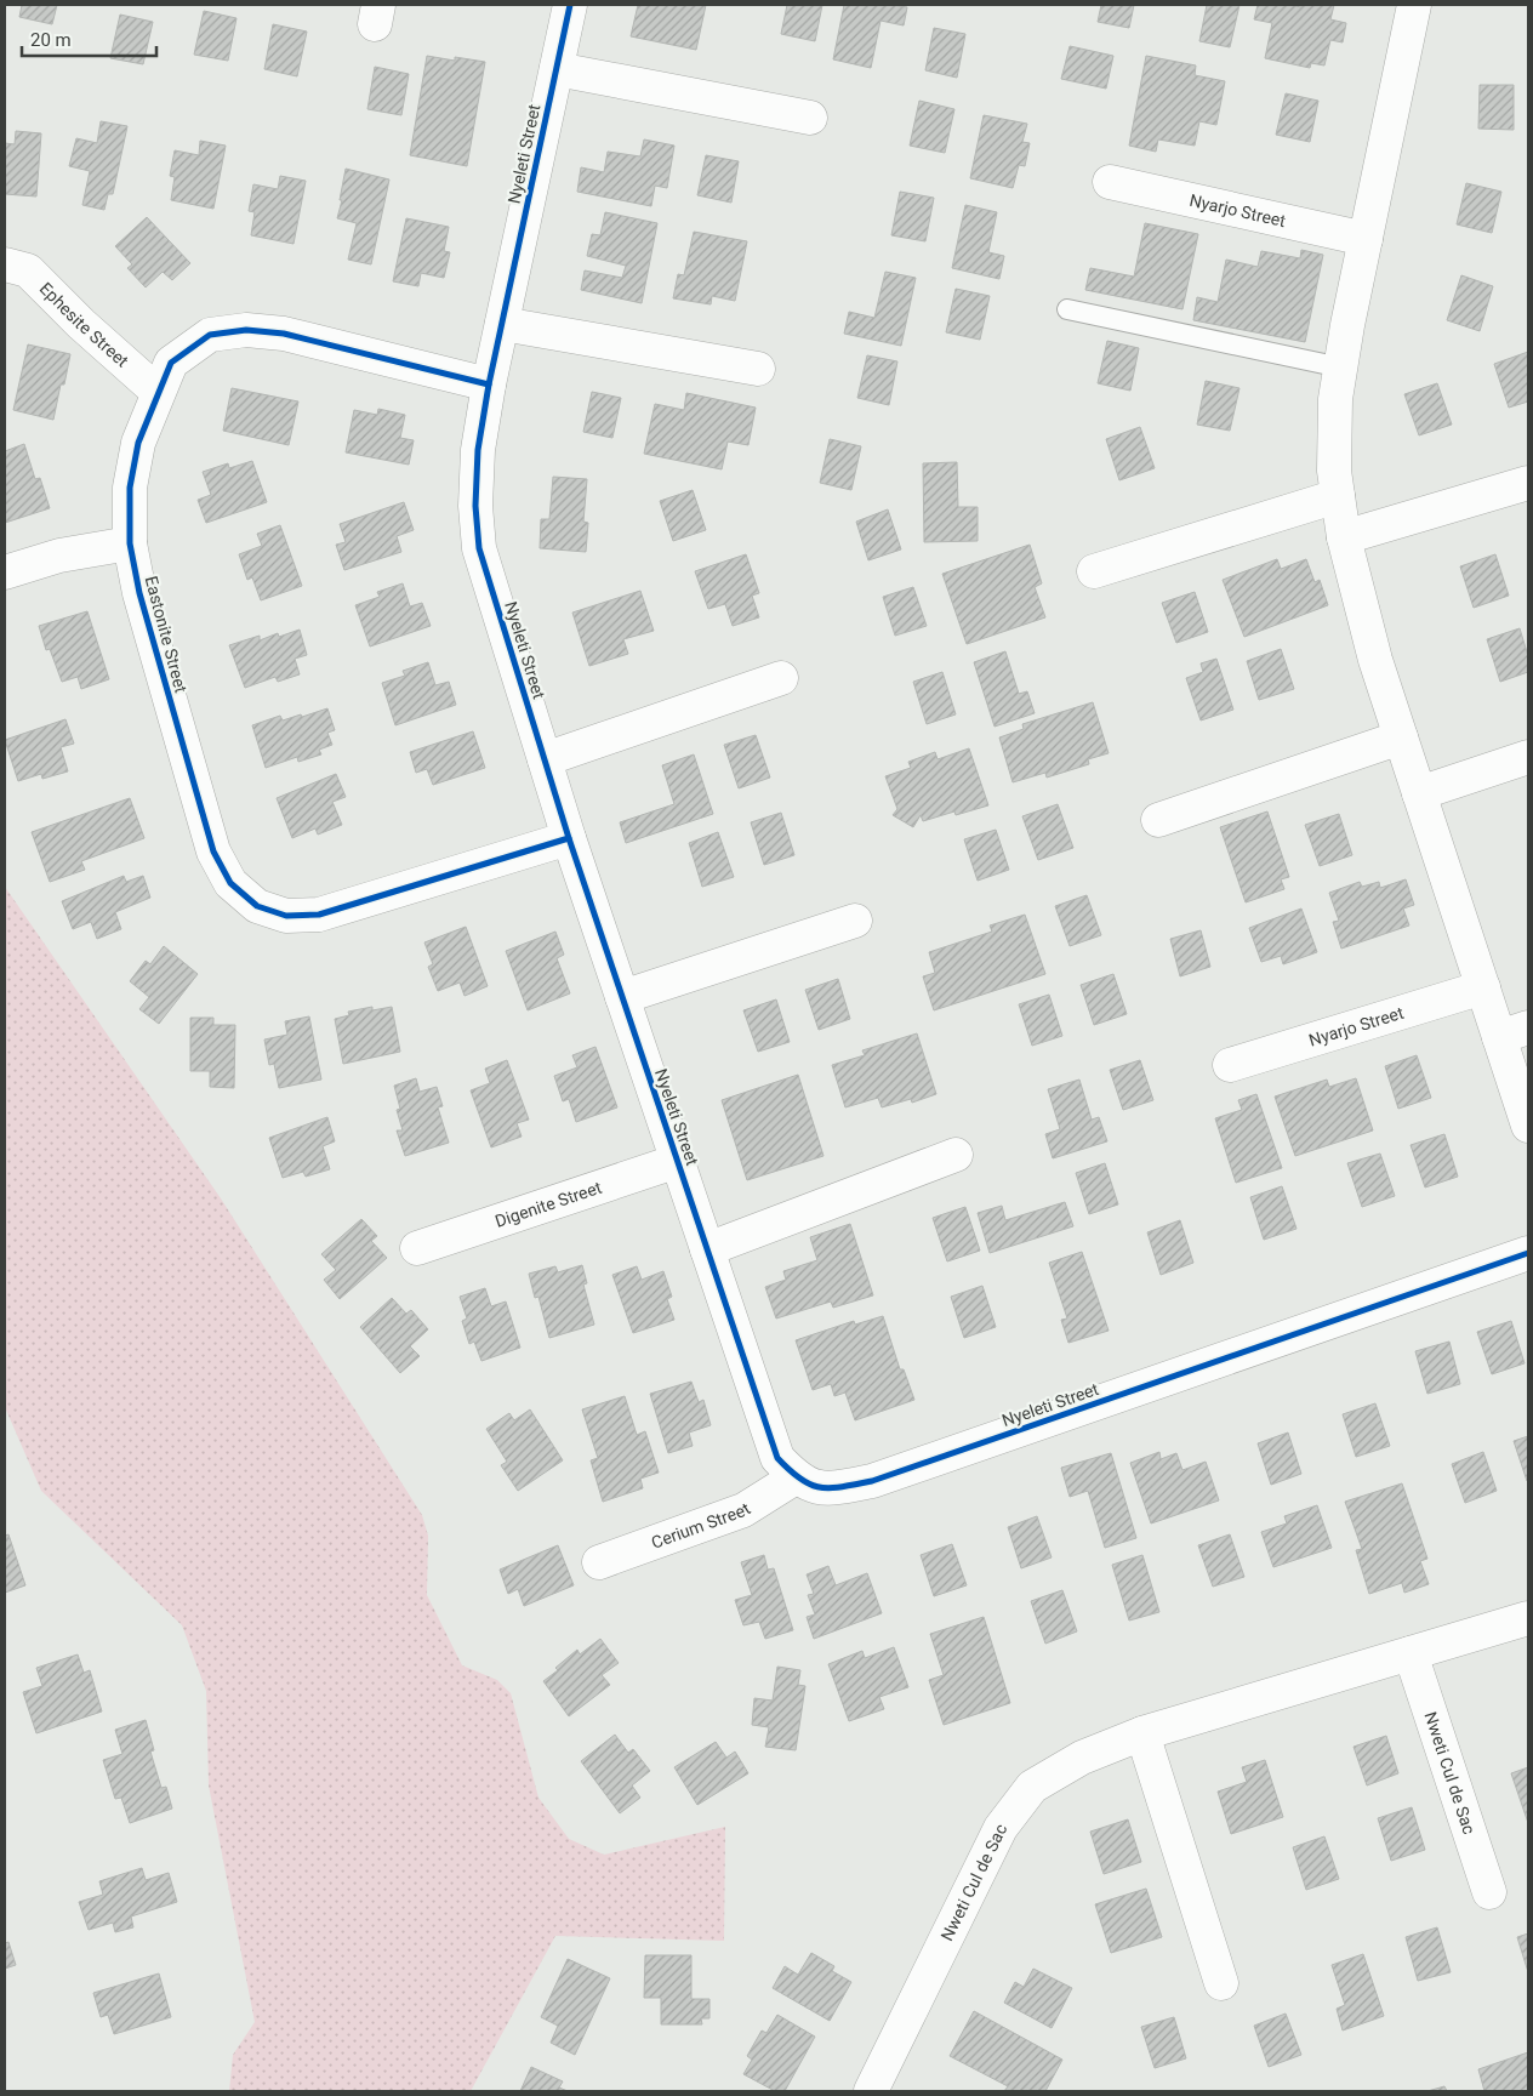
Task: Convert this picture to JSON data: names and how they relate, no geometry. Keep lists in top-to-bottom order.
{
  "streets": {
    "street": [
      "Nyeleti Street",
      "Nyarjo Street",
      "Ephesite Street",
      "Eastonite Street",
      "Digenite Street",
      "Cerium Street",
      "Nweti Cul de Sac"
    ]
  },
  "crossings": [
    ["Nyeleti Street", "Eastonite Street"],
    ["Nyeleti Street", "Digenite Street"],
    ["Nyeleti Street", "Cerium Street"],
    ["Ephesite Street", "Eastonite Street"]
  ],
  "scale_bar": "20 m"
}
